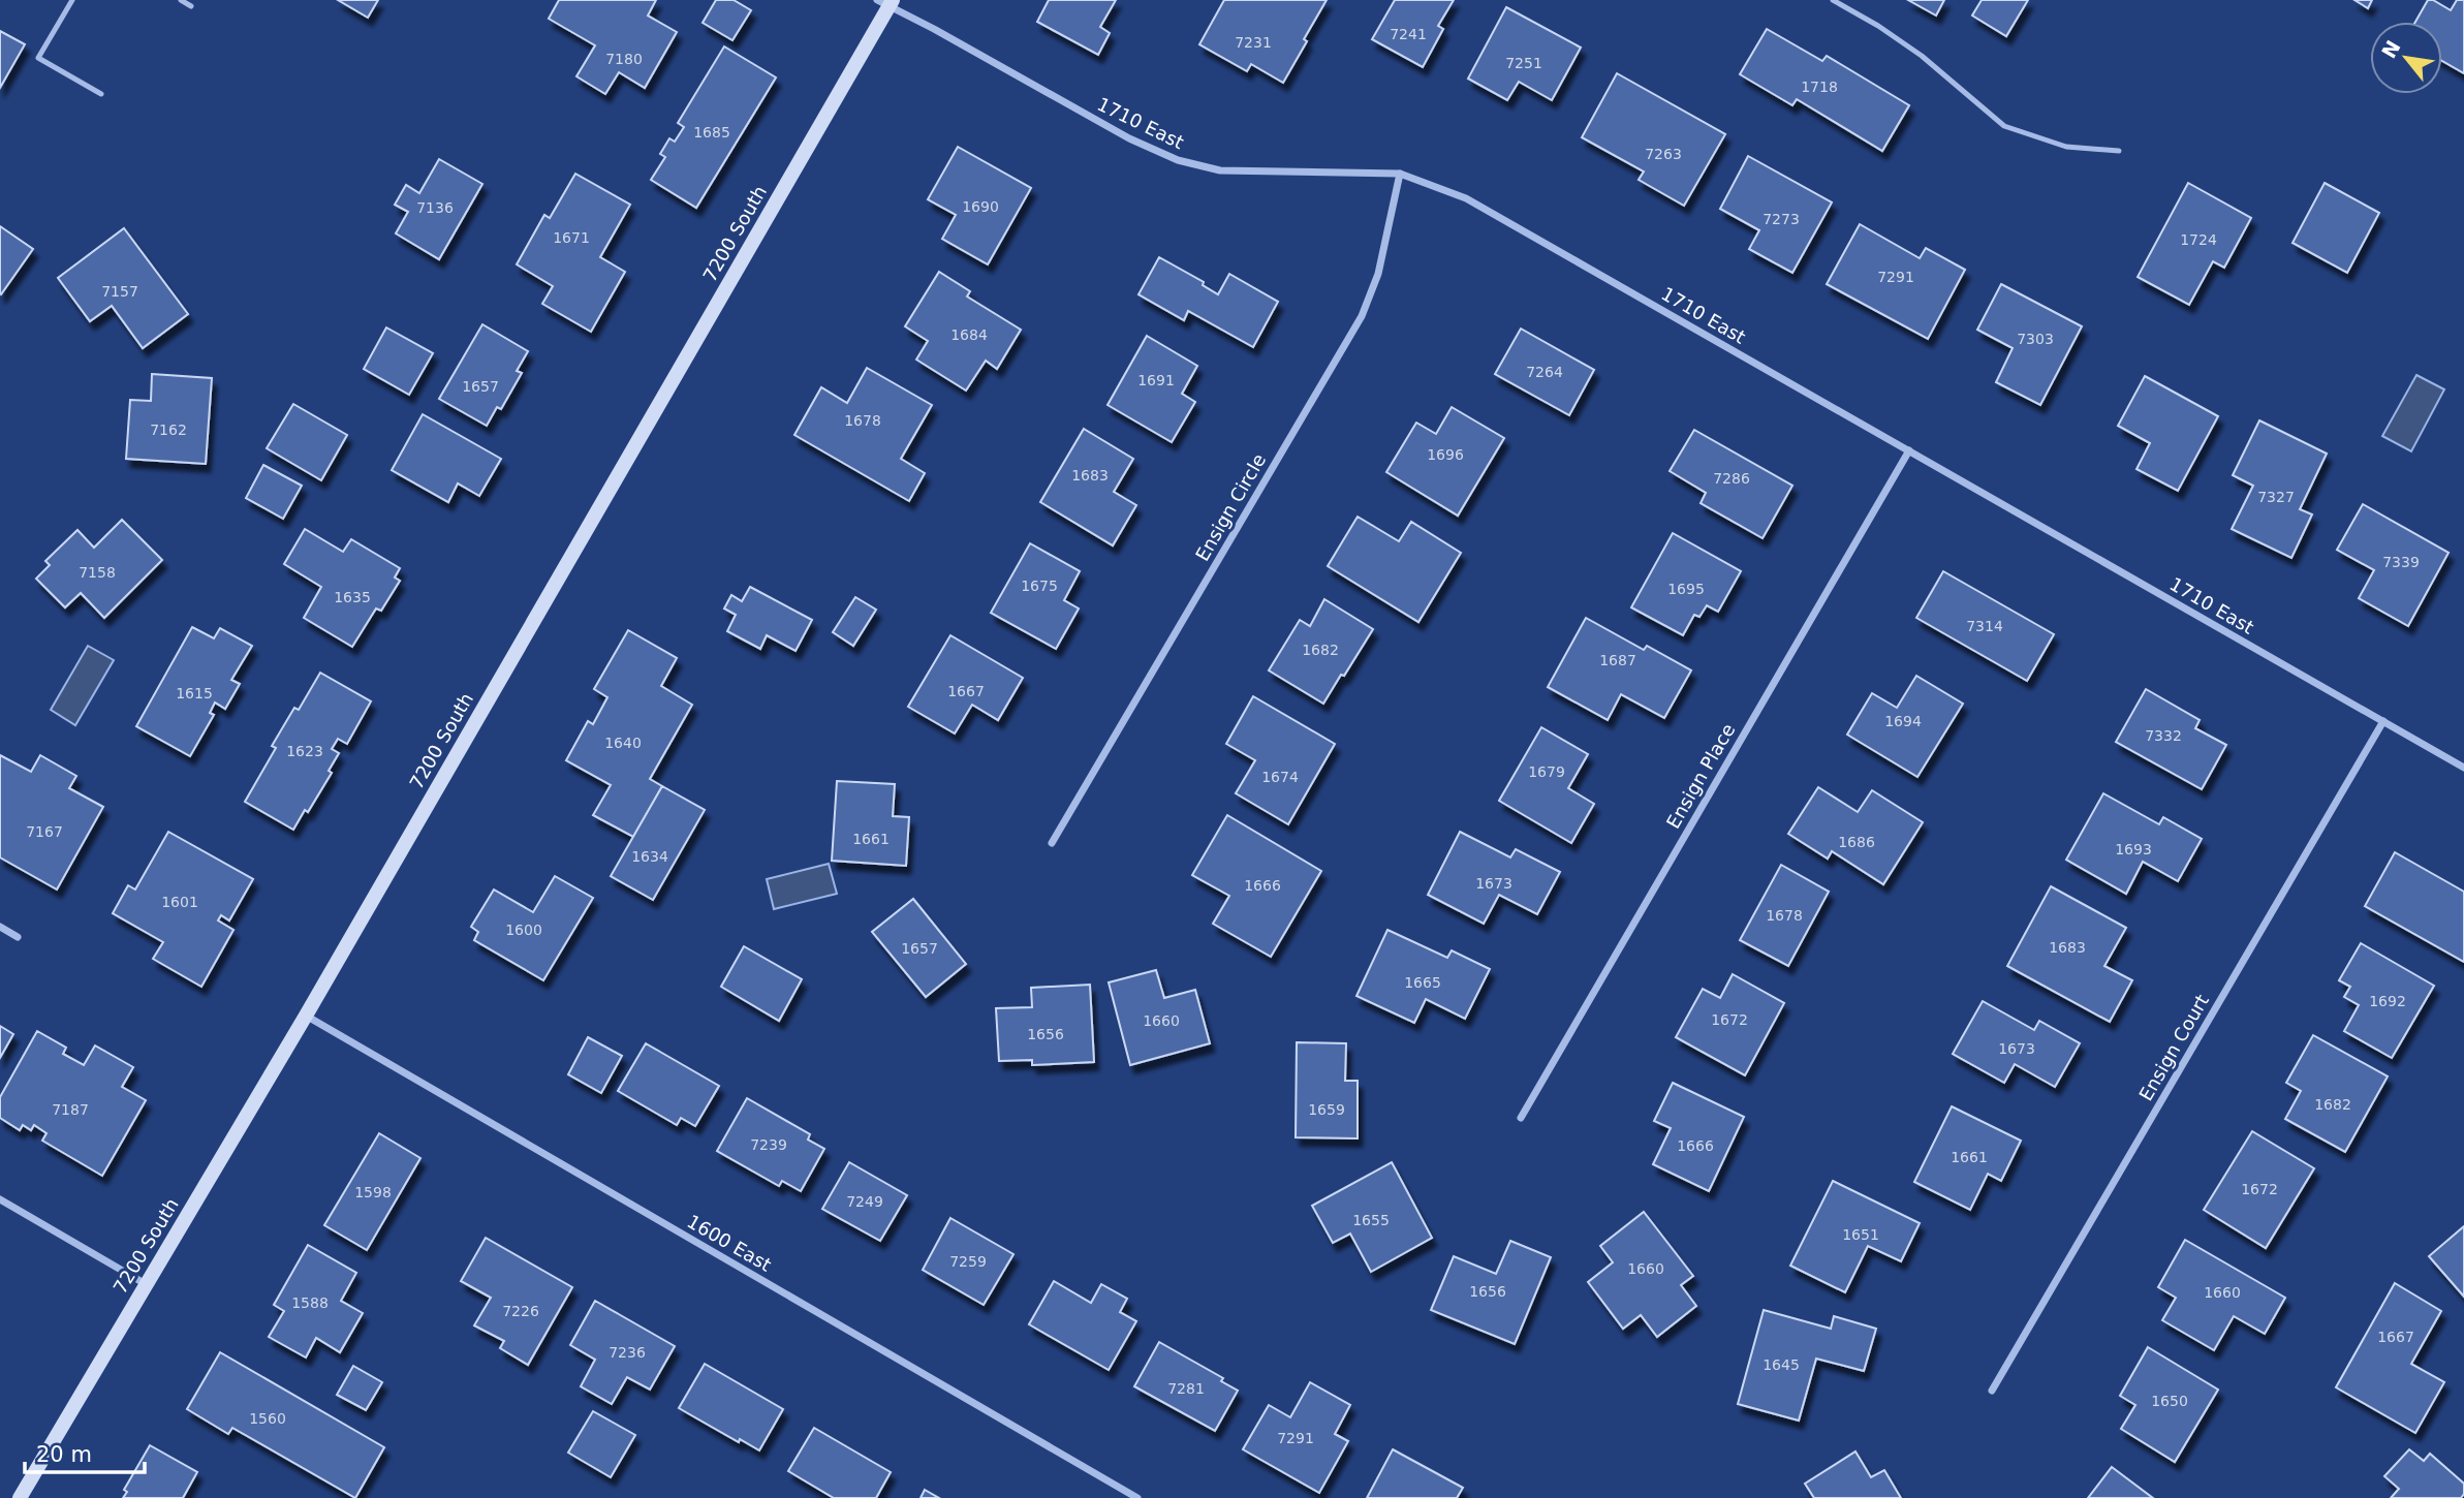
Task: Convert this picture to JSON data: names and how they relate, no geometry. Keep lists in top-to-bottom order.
{
  "streets": {
    "street": [
      "1710 East",
      "7200 South",
      "Ensign Circle",
      "Ensign Place",
      "Ensign Court",
      "1600 East"
    ]
  },
  "crossings": [
    ["1710 East", "7200 South"],
    ["1710 East", "Ensign Circle"],
    ["1710 East", "Ensign Place"],
    ["1710 East", "Ensign Court"],
    ["7200 South", "1600 East"]
  ],
  "house_numbers": [
    "7241",
    "7231",
    "7180",
    "7251",
    "1718",
    "1685",
    "7263",
    "1690",
    "7136",
    "7273",
    "1671",
    "1724",
    "7291",
    "7157",
    "1684",
    "7303",
    "7264",
    "1691",
    "1657",
    "1678",
    "7162",
    "1696",
    "1683",
    "7286",
    "7327",
    "7339",
    "7158",
    "1675",
    "1695",
    "1635",
    "7314",
    "1682",
    "1687",
    "1667",
    "1615",
    "1694",
    "7332",
    "1640",
    "1623",
    "1679",
    "1674",
    "7167",
    "1661",
    "1686",
    "1693",
    "1634",
    "1673",
    "1666",
    "1601",
    "1678",
    "1600",
    "1683",
    "1657",
    "1665",
    "1692",
    "1672",
    "1660",
    "1656",
    "1673",
    "1682",
    "7187",
    "1659",
    "7239",
    "1666",
    "1661",
    "1672",
    "1598",
    "7249",
    "1655",
    "1651",
    "7259",
    "1660",
    "1656",
    "1660",
    "1588",
    "7226",
    "1667",
    "7236",
    "1645",
    "7281",
    "1650",
    "1560",
    "7291"
  ],
  "scale_bar": "20 m",
  "north": "top left"
}
